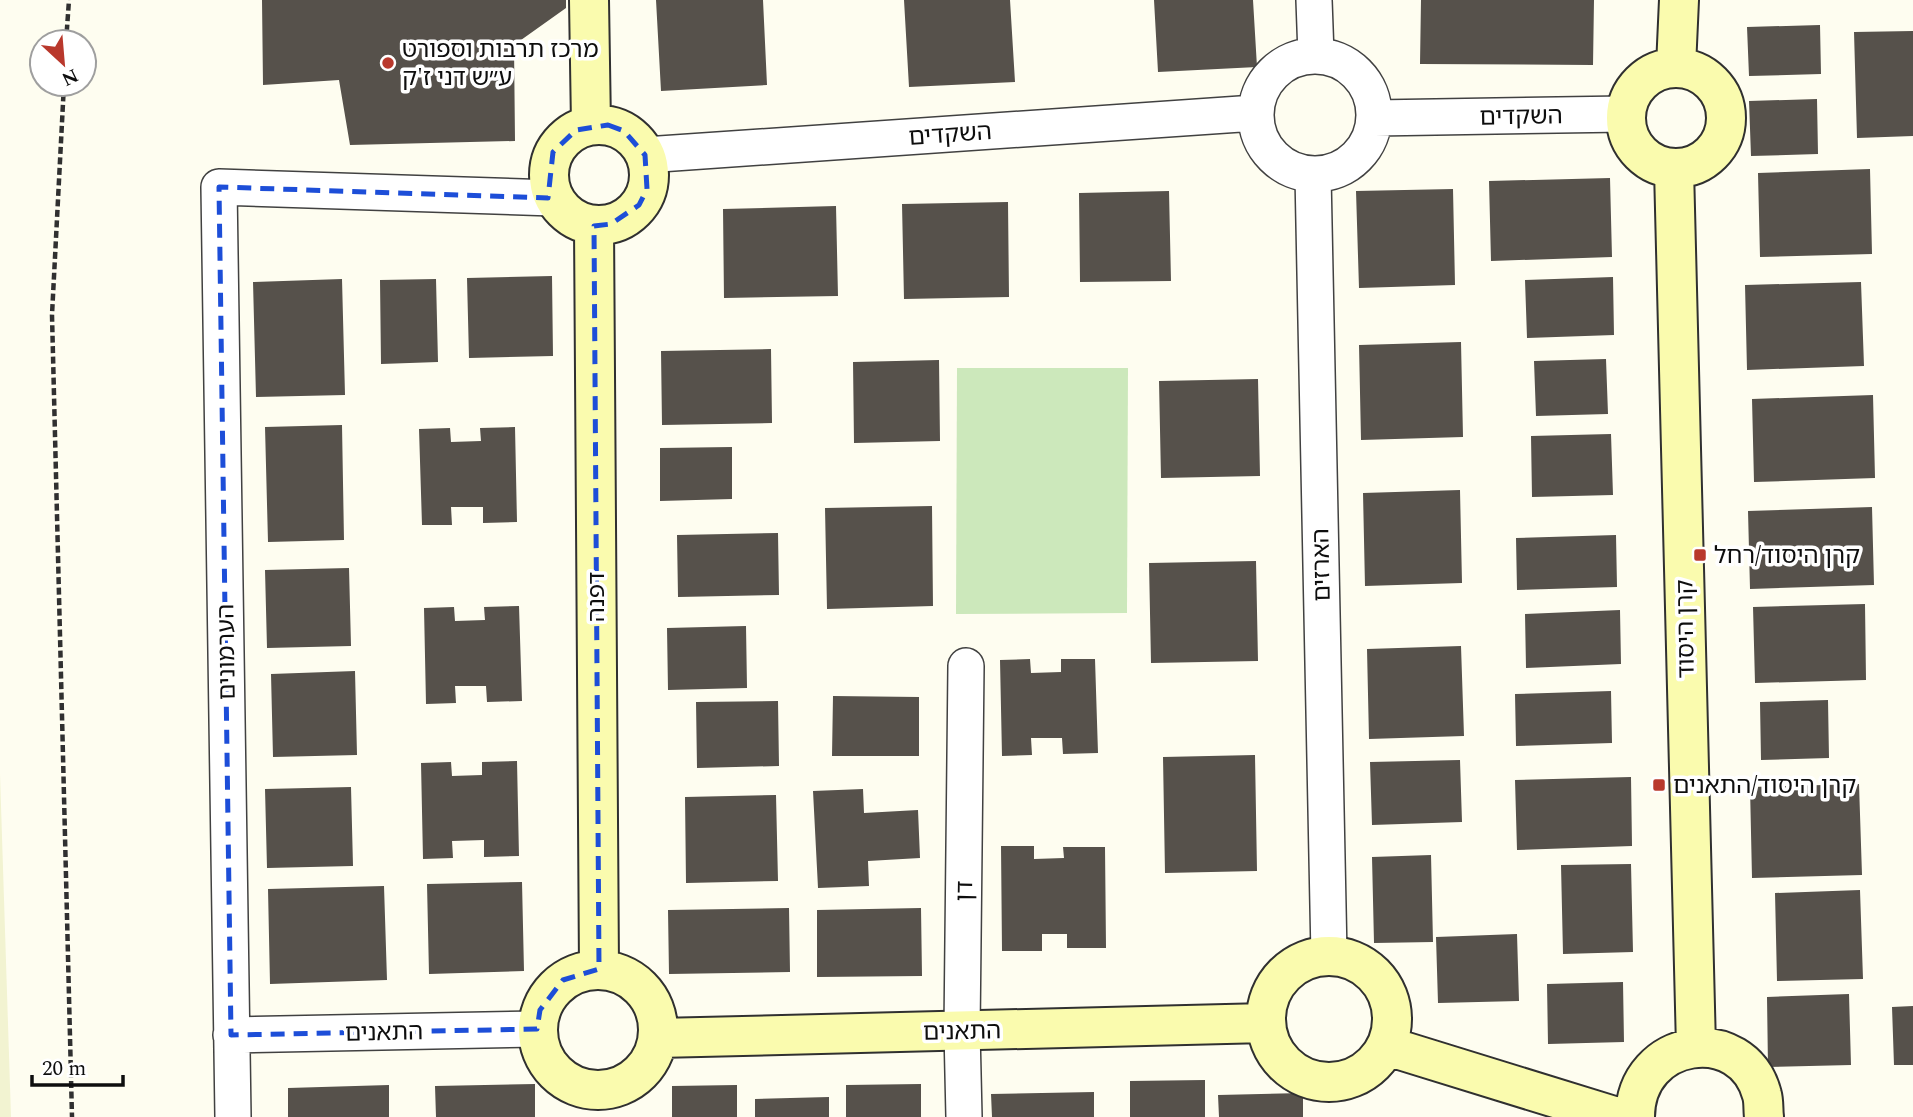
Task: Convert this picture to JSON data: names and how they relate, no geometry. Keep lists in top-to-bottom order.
{
  "streets": {
    "street": [
      "השקדים",
      "הארזים",
      "דפנה",
      "קרן היסוד",
      "הערמונים",
      "דן",
      "התאנים"
    ]
  },
  "crossings": [
    ["השקדים", "הארזים"],
    ["השקדים", "דפנה"],
    ["השקדים", "קרן היסוד"],
    ["השקדים", "הערמונים"],
    ["הארזים", "התאנים"],
    ["דפנה", "הערמונים"],
    ["דפנה", "התאנים"],
    ["הערמונים", "התאנים"],
    ["דן", "התאנים"]
  ],
  "places": {
    "other": ["מרכז תרבות וספורט ע״ש דני ז'ק"],
    "transit": ["קרן היסוד/רחל", "קרן היסוד/התאנים"]
  },
  "scale_bar": "20 m",
  "north": "bottom right"
}
